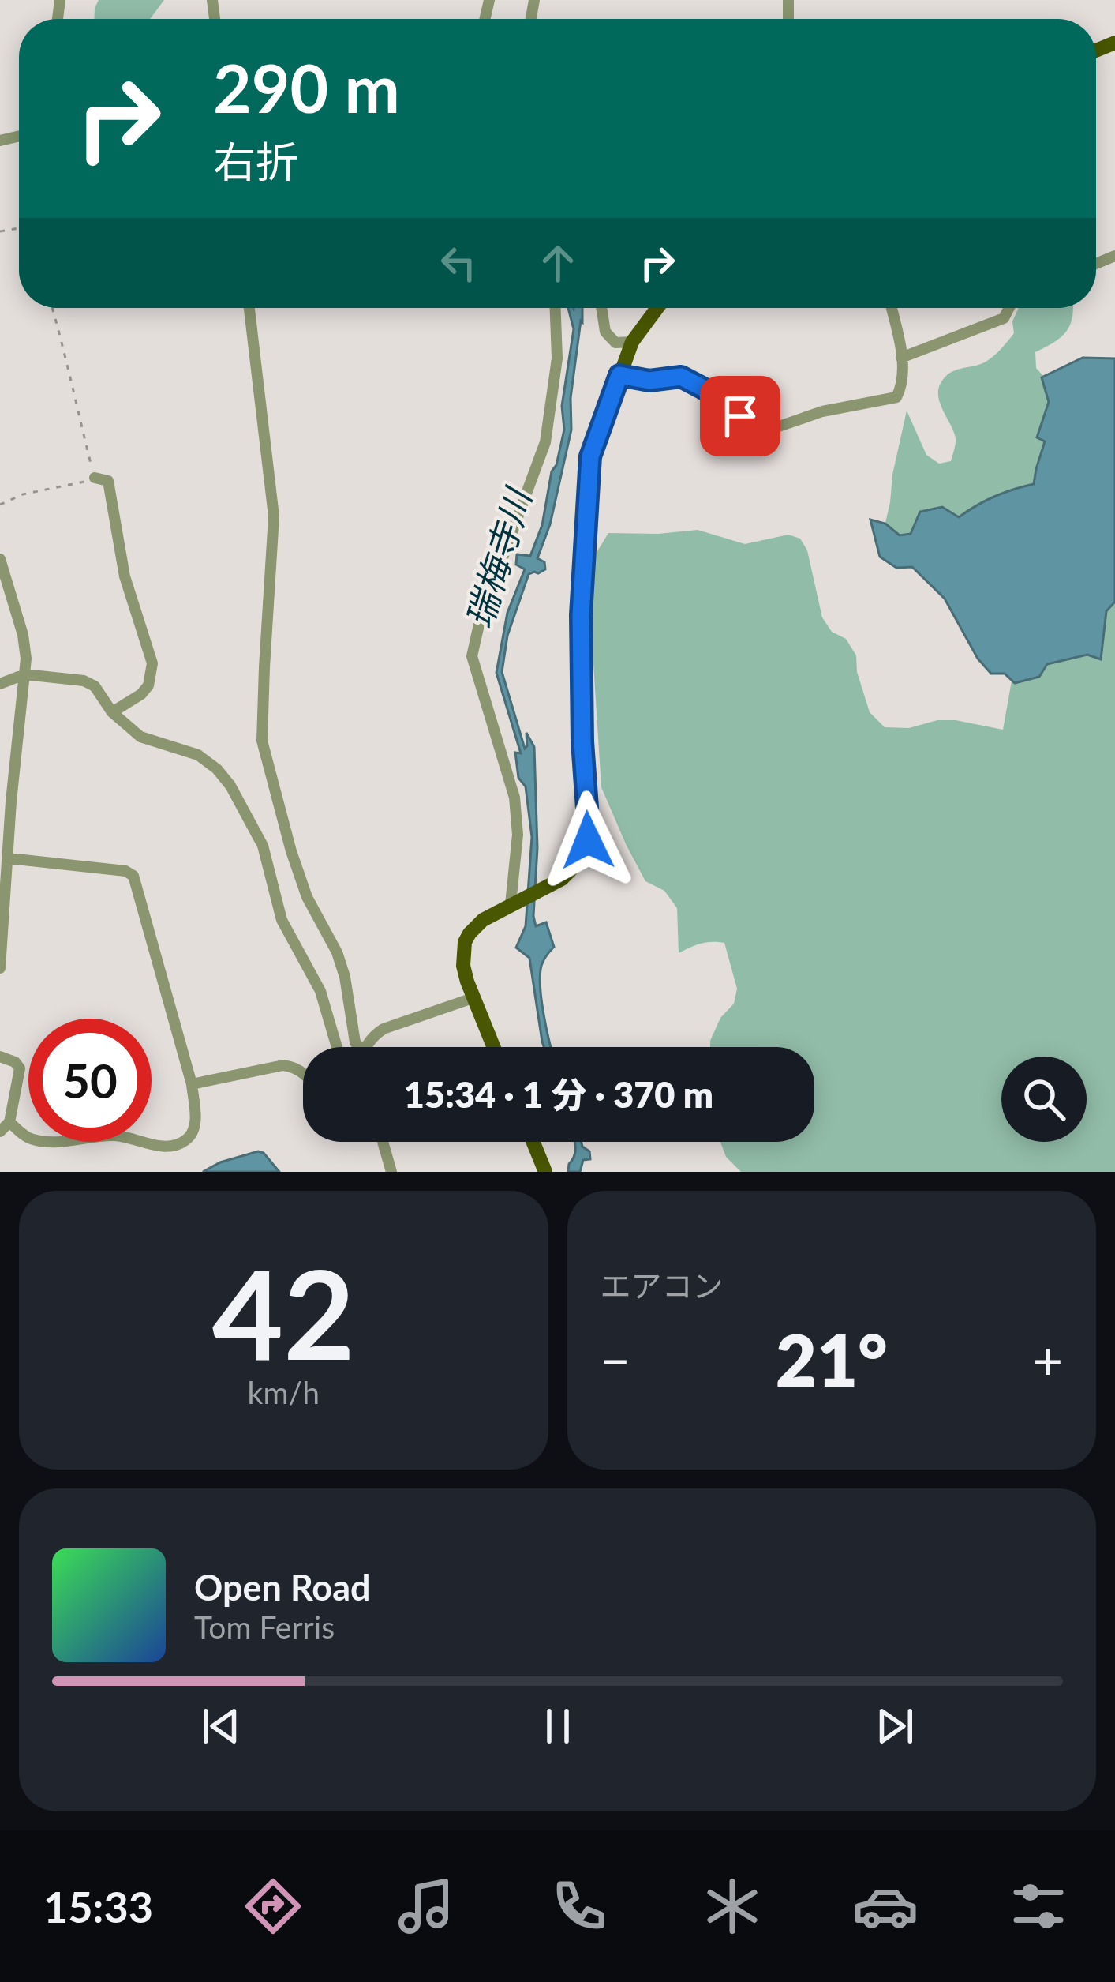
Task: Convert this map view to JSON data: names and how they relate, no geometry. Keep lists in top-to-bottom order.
{
  "water": ["瑞梅寺川"],
  "page": {
    "turn": ["290 m", "右折"],
    "limit": "50",
    "trip": "15:34 · 1 分 · 370 m",
    "tile": [
      ["42", "km/h"],
      "エアコン"
    ],
    "heat": ["−", "21°", "+"],
    "song": ["Open Road", "Tom Ferris"],
    "tabs": "15:33"
  }
}
